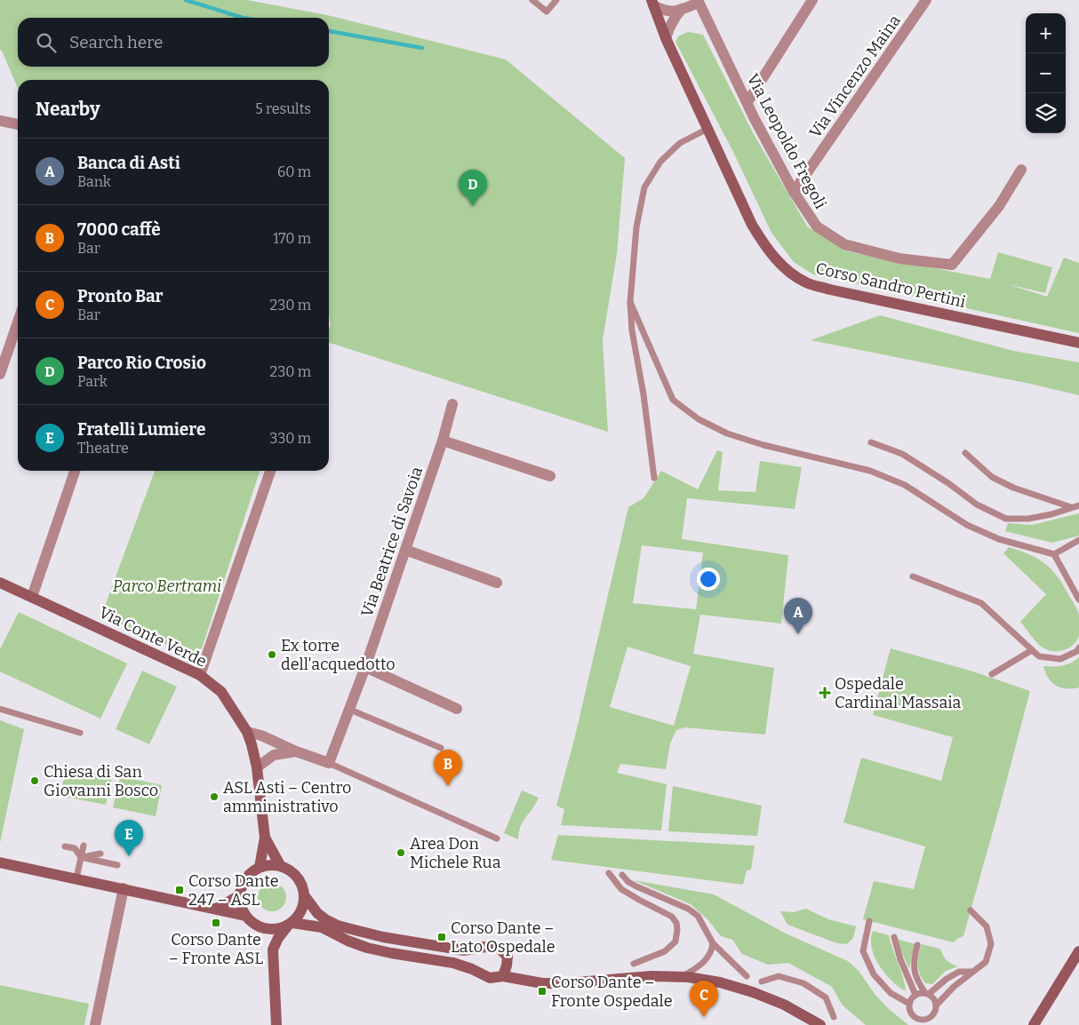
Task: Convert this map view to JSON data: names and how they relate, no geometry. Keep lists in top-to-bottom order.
{
  "streets": {
    "street": [
      "Via Vincenzo Maina",
      "Via Leopoldo Fregoli",
      "Corso Sandro Pertini",
      "Via Beatrice di Savoia",
      "Via Conte Verde"
    ]
  },
  "crossings": [
    ["Via Vincenzo Maina", "Via Leopoldo Fregoli"],
    ["Via Leopoldo Fregoli", "Corso Sandro Pertini"]
  ],
  "parks": ["Parco Bertrami"],
  "places": {
    "other": [
      "Ex torre dell'acquedotto",
      "Chiesa di San Giovanni Bosco",
      "ASL Asti – Centro amministrativo",
      "Area Don Michele Rua"
    ],
    "health": ["Ospedale Cardinal Massaia"],
    "transit": [
      "Corso Dante 247 – ASL",
      "Corso Dante – Fronte ASL",
      "Corso Dante – Lato Ospedale",
      "Corso Dante – Fronte Ospedale"
    ]
  },
  "page": {
    "map_buttons": ["+", "−"],
    "search": "Search here",
    "heading": ["Nearby", "5 results"],
    "list": [
      {
        "mark": "A",
        "name": "Banca di Asti",
        "note": "Bank",
        "value": "60 m"
      },
      {
        "mark": "B",
        "name": "7000 caffè",
        "note": "Bar",
        "value": "170 m"
      },
      {
        "mark": "C",
        "name": "Pronto Bar",
        "note": "Bar",
        "value": "230 m"
      },
      {
        "mark": "D",
        "name": "Parco Rio Crosio",
        "note": "Park",
        "value": "230 m"
      },
      {
        "mark": "E",
        "name": "Fratelli Lumiere",
        "note": "Theatre",
        "value": "330 m"
      }
    ],
    "pins": [
      "D",
      "A",
      "B",
      "E",
      "C"
    ]
  }
}
